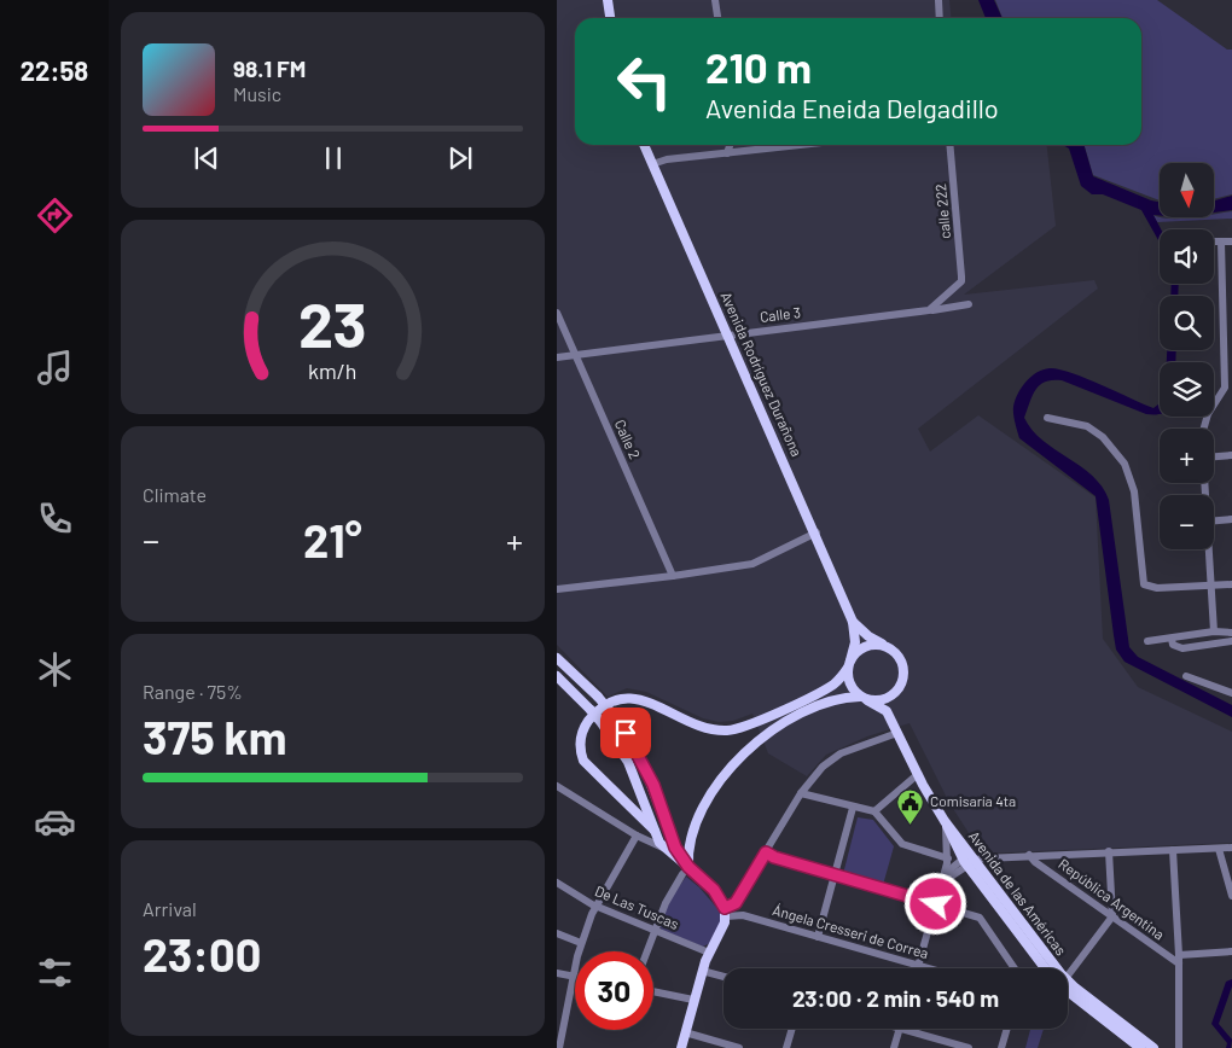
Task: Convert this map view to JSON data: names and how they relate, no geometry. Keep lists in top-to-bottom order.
{
  "streets": {
    "main road": ["Avenida Rodríguez Durañona", "Avenida de las Américas"],
    "street": [
      "calle 222",
      "Calle 3",
      "Calle 2",
      "República Argentina",
      "De Las Tuscas",
      "Ángela Cresseri de Correa"
    ]
  },
  "crossings": [
    ["calle 222", "Calle 3"],
    ["Calle 3", "Avenida Rodríguez Durañona"],
    ["Calle 3", "Calle 2"]
  ],
  "places": {
    "public building": ["Comisaría 4ta"]
  },
  "north": "bottom",
  "page": {
    "tabs": "22:58",
    "turn": ["210 m", "Avenida Eneida Delgadillo"],
    "song": ["98.1 FM", "Music"],
    "map_buttons": ["+", "−"],
    "tile": [
      "Climate",
      ["Range · 75%", "375 km"],
      ["Arrival", "23:00"]
    ],
    "heat": ["−", "21°", "+"],
    "limit": "30",
    "trip": "23:00 · 2 min · 540 m",
    "gauge": ["23", "km/h"]
  }
}
